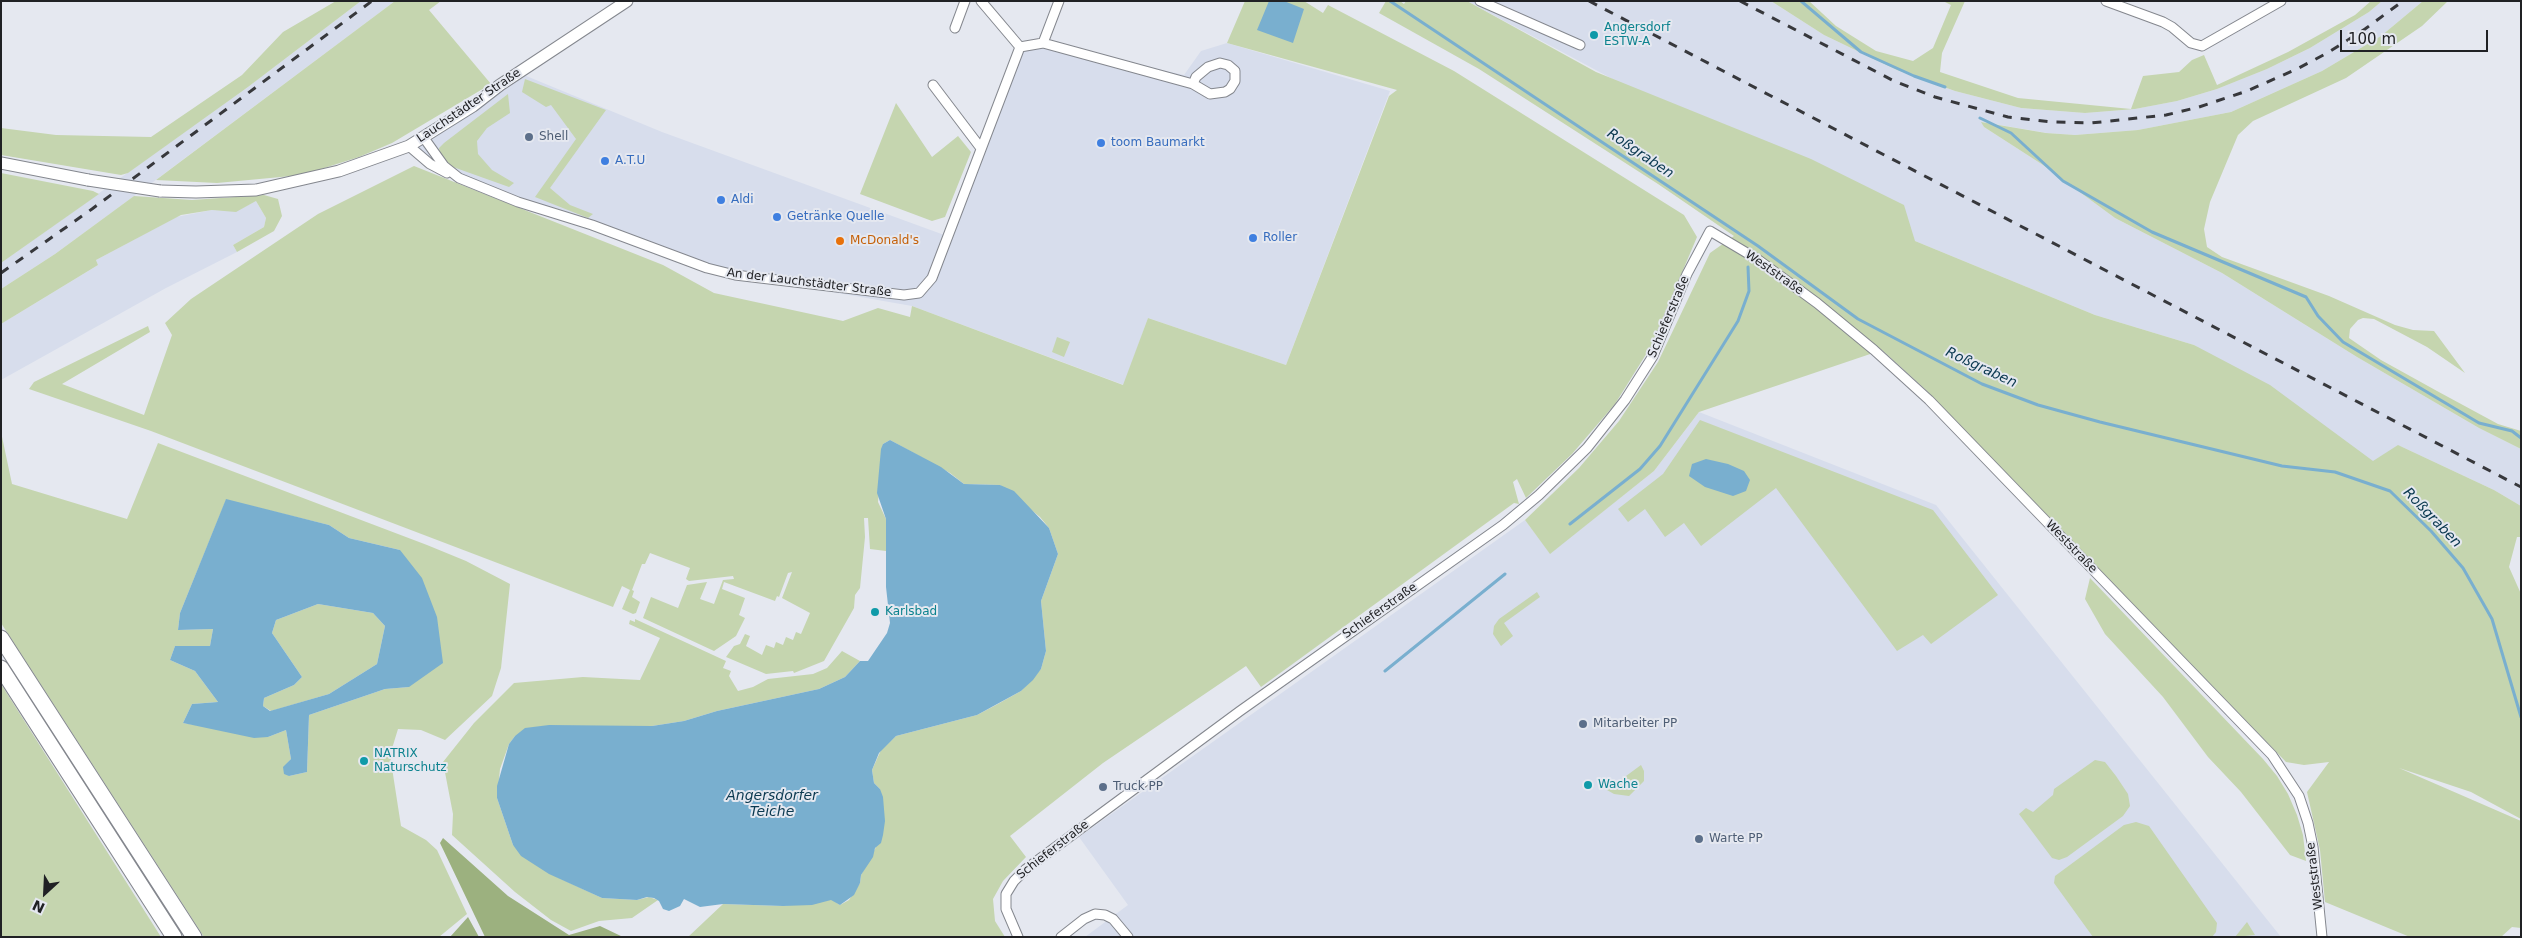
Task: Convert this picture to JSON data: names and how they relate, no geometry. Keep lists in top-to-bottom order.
{
  "streets": {
    "main road": ["Lauchstädter Straße"],
    "street": ["Weststraße", "An der Lauchstädter Straße", "Schieferstraße"]
  },
  "crossings": [
    ["Lauchstädter Straße", "An der Lauchstädter Straße"],
    ["Weststraße", "Schieferstraße"]
  ],
  "water": ["Roßgraben", "Angersdorfer Teiche"],
  "places": [
    "Angersdorf ESTW-A",
    "Shell",
    "toom Baumarkt",
    "A.T.U",
    "Aldi",
    "Getränke Quelle",
    "Roller",
    "McDonald's",
    "Karlsbad",
    "Mitarbeiter PP",
    "NATRIX Naturschutz",
    "Wache",
    "Truck PP",
    "Warte PP"
  ],
  "scale_bar": "100 m",
  "north": "bottom left"
}
